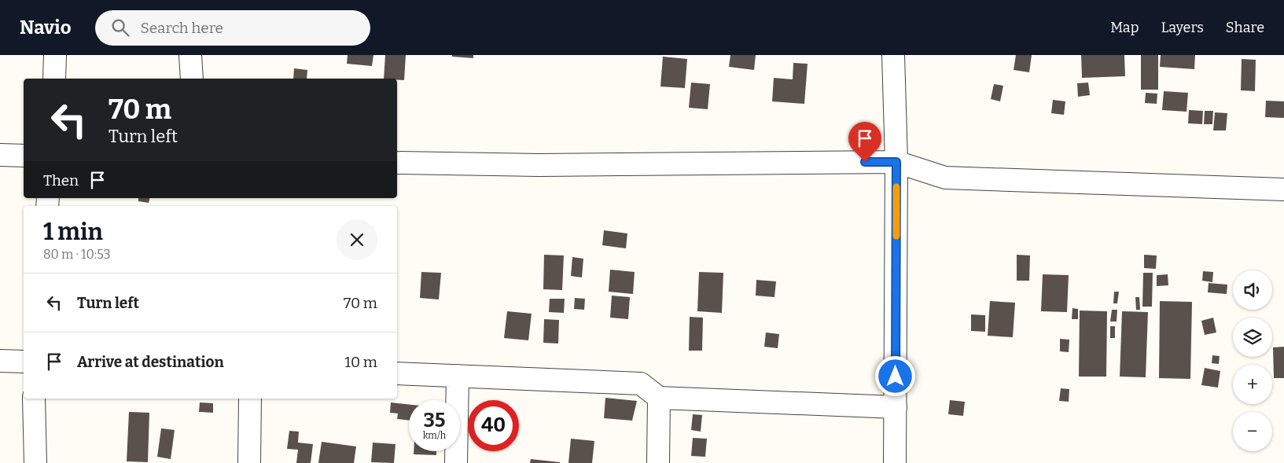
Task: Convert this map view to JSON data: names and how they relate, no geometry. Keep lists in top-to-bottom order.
{
  "page": {
    "header": "Navio",
    "search": "Search here",
    "nav": ["Map", "Layers", "Share"],
    "turn": ["70 m", "Turn left"],
    "then": "Then",
    "heading": ["1 min", "80 m · 10:53"],
    "map_buttons": ["+", "−"],
    "list": [
      {
        "name": "Turn left",
        "value": "70 m"
      },
      {
        "name": "Arrive at destination",
        "value": "10 m"
      }
    ],
    "speed": "35 km/h",
    "limit": "40"
  }
}
